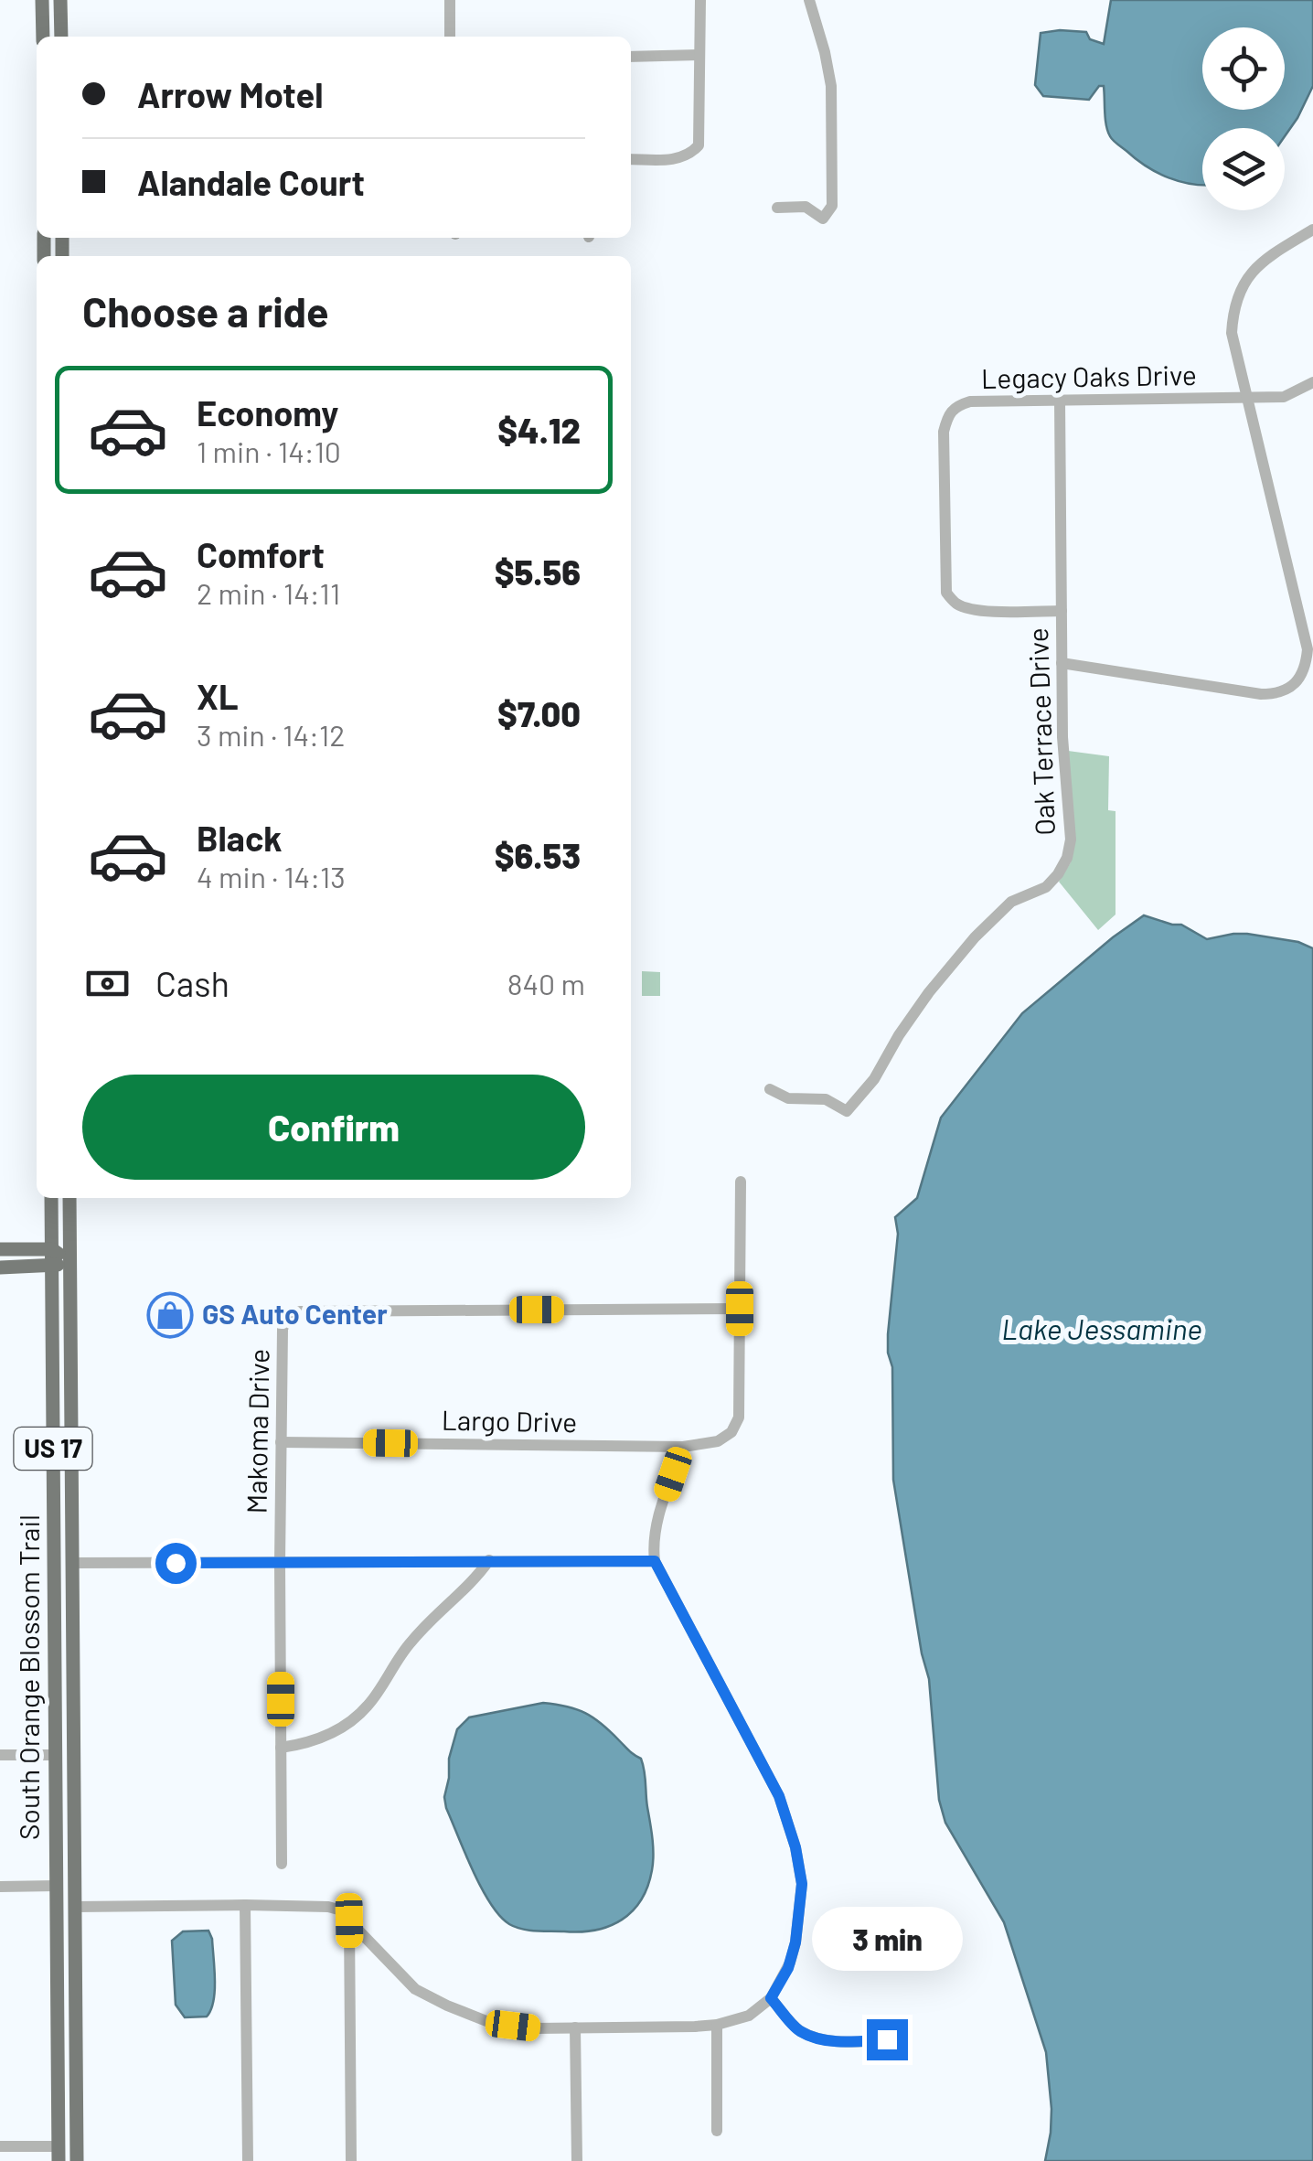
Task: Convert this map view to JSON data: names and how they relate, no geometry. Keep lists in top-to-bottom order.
{
  "streets": {
    "main road": ["US 17", "South Orange Blossom Trail"],
    "street": [
      "Legacy Oaks Drive",
      "Oak Terrace Drive",
      "Largo Drive",
      "Makoma Drive"
    ]
  },
  "crossings": [
    ["Legacy Oaks Drive", "Oak Terrace Drive"],
    ["Largo Drive", "Makoma Drive"]
  ],
  "water": ["Lake Jessamine"],
  "places": {
    "shop": ["GS Auto Center"]
  },
  "page": {
    "banner": ["Arrow Motel", "Alandale Court"],
    "heading": "Choose a ride",
    "list": [
      {
        "name": "Economy",
        "note": "1 min · 14:10",
        "value": "$4.12"
      },
      {
        "name": "Comfort",
        "note": "2 min · 14:11",
        "value": "$5.56"
      },
      {
        "name": "XL",
        "note": "3 min · 14:12",
        "value": "$7.00"
      },
      {
        "name": "Black",
        "note": "4 min · 14:13",
        "value": "$6.53"
      }
    ],
    "pay": ["Cash", "840 m"],
    "buttons": "Confirm",
    "bubble": "3 min"
  }
}
